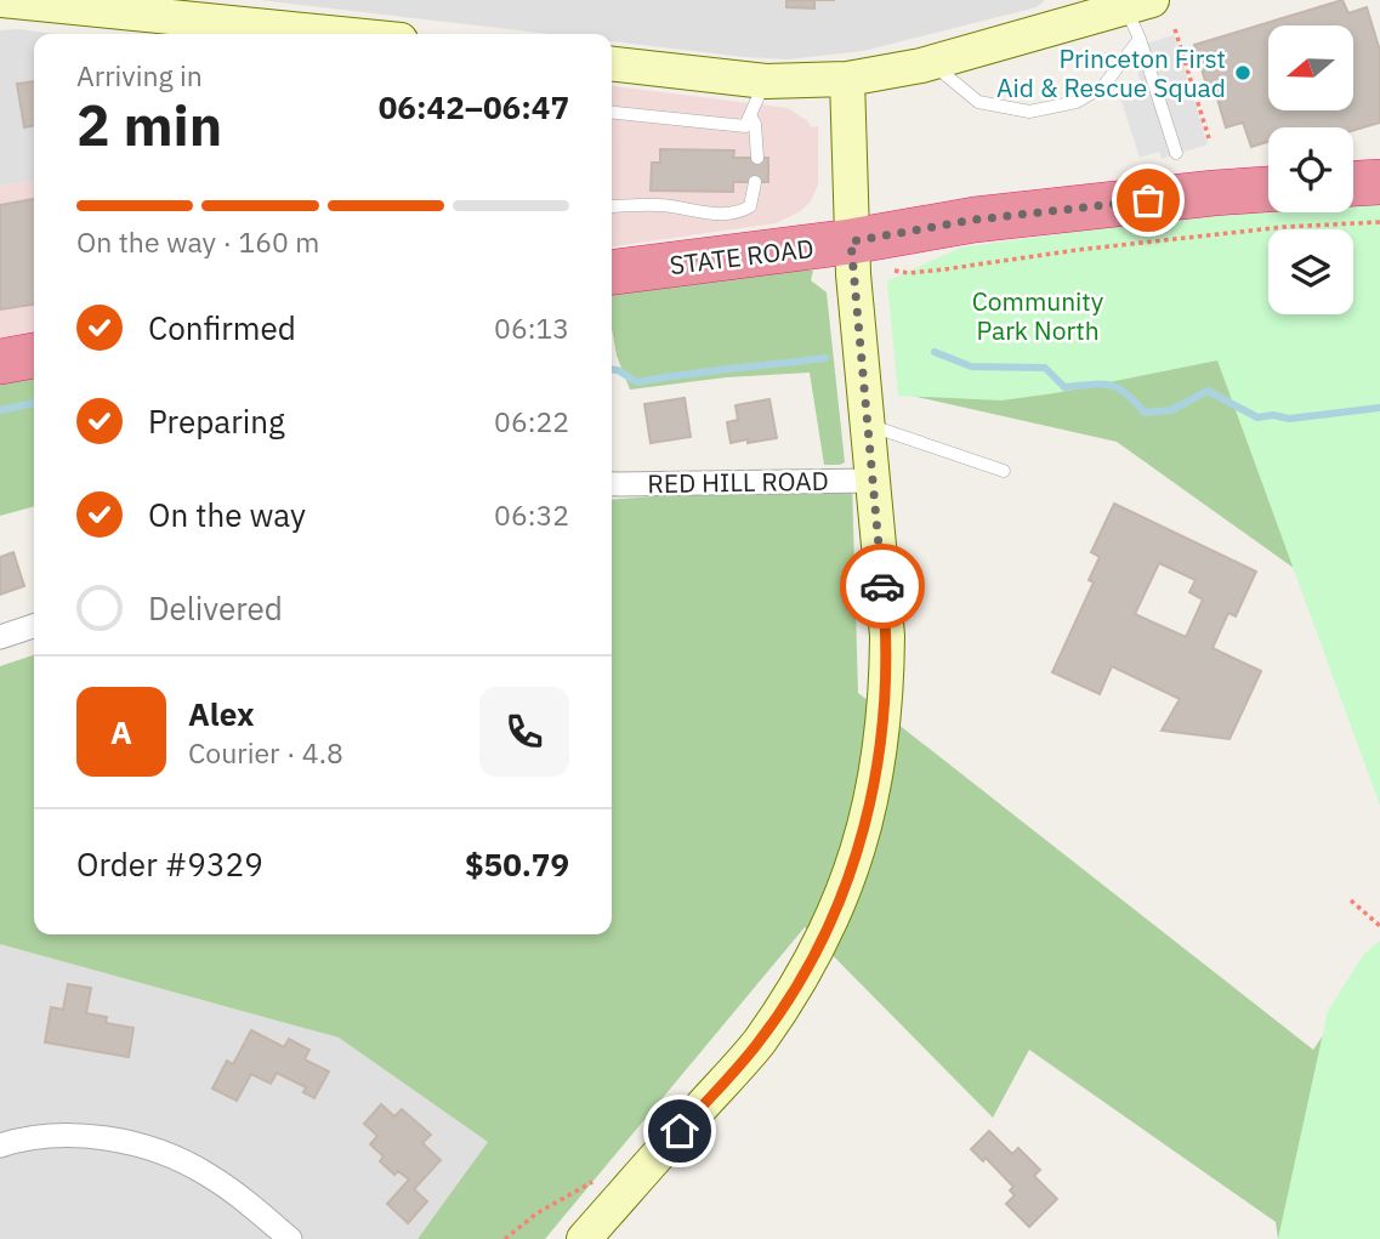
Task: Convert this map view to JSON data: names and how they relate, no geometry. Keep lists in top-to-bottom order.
{
  "streets": {
    "highway": ["STATE ROAD"],
    "street": ["RED HILL ROAD"]
  },
  "parks": ["Community Park North"],
  "places": ["Princeton First Aid & Rescue Squad"],
  "north": "left",
  "page": {
    "heading": ["2 min", "Arriving in", "06:42–06:47"],
    "panel": [
      "Alex",
      "Courier · 4.8",
      "Order #9329",
      "$50.79"
    ],
    "bar": "On the way · 160 m",
    "list": [
      ["Confirmed", "06:13"],
      ["Preparing", "06:22"],
      ["On the way", "06:32"],
      "Delivered"
    ],
    "round": "A"
  }
}
